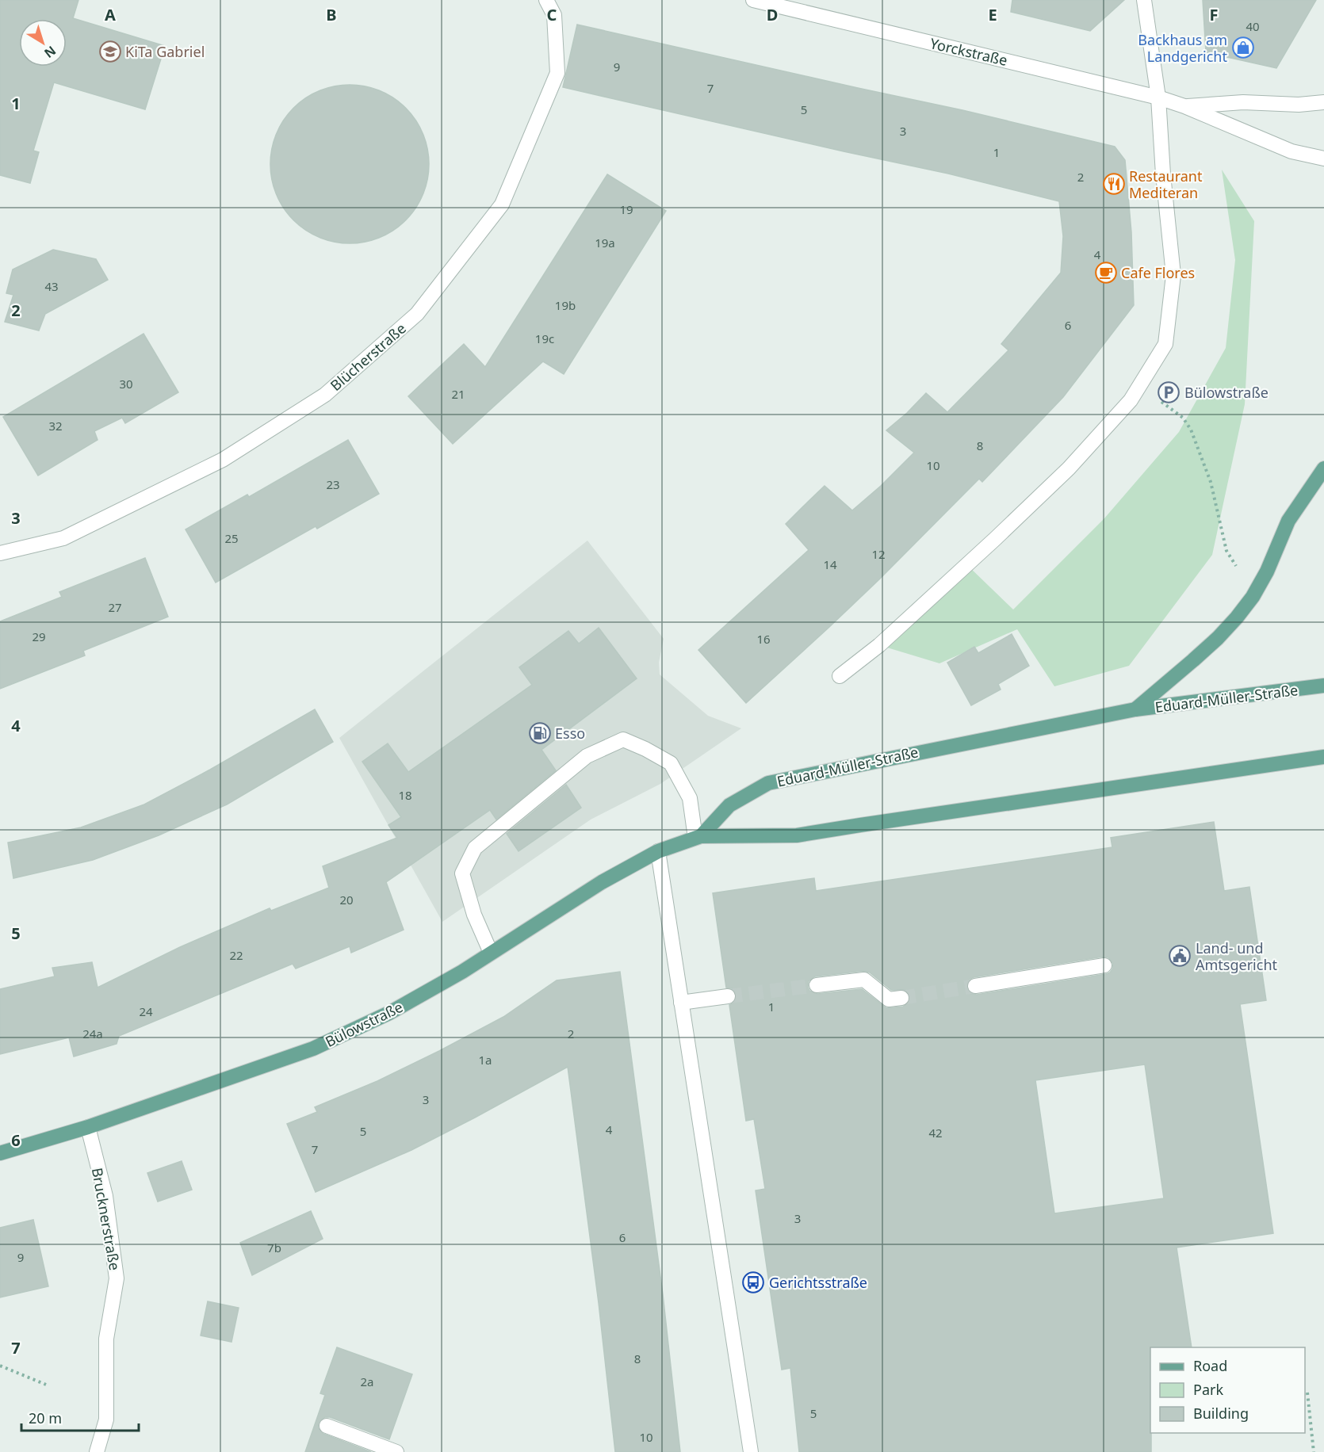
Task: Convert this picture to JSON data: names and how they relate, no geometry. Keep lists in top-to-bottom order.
{
  "streets": {
    "main road": ["Eduard-Müller-Straße", "Bülowstraße"],
    "street": ["Yorckstraße", "Blücherstraße", "Brucknerstraße"]
  },
  "crossings": [
    ["Eduard-Müller-Straße", "Bülowstraße"],
    ["Bülowstraße", "Brucknerstraße"]
  ],
  "places": {
    "shop": ["Backhaus am Landgericht"],
    "school or university": ["KiTa Gabriel"],
    "restaurant": ["Restaurant Mediteran"],
    "cafe": ["Cafe Flores"],
    "parking": ["Bülowstraße"],
    "fuel station": ["Esso"],
    "public building": ["Land- und Amtsgericht"],
    "bus stop": ["Gerichtsstraße"]
  },
  "house_numbers": [
    "40",
    "9",
    "7",
    "5",
    "3",
    "1",
    "2",
    "19",
    "19a",
    "4",
    "43",
    "19b",
    "6",
    "19c",
    "30",
    "21",
    "32",
    "8",
    "10",
    "23",
    "25",
    "12",
    "14",
    "27",
    "29",
    "16",
    "18",
    "20",
    "22",
    "1",
    "24",
    "24a",
    "2",
    "1a",
    "3",
    "4",
    "5",
    "42",
    "7",
    "3",
    "6",
    "7b",
    "9",
    "8",
    "2a",
    "5",
    "10"
  ],
  "legend": ["Road", "Park", "Building"],
  "scale_bar": "20 m",
  "north": "bottom right",
  "grid": {
    "columns": [
      "A",
      "B",
      "C",
      "D",
      "E",
      "F"
    ],
    "rows": [
      "1",
      "2",
      "3",
      "4",
      "5",
      "6",
      "7"
    ]
  }
}
